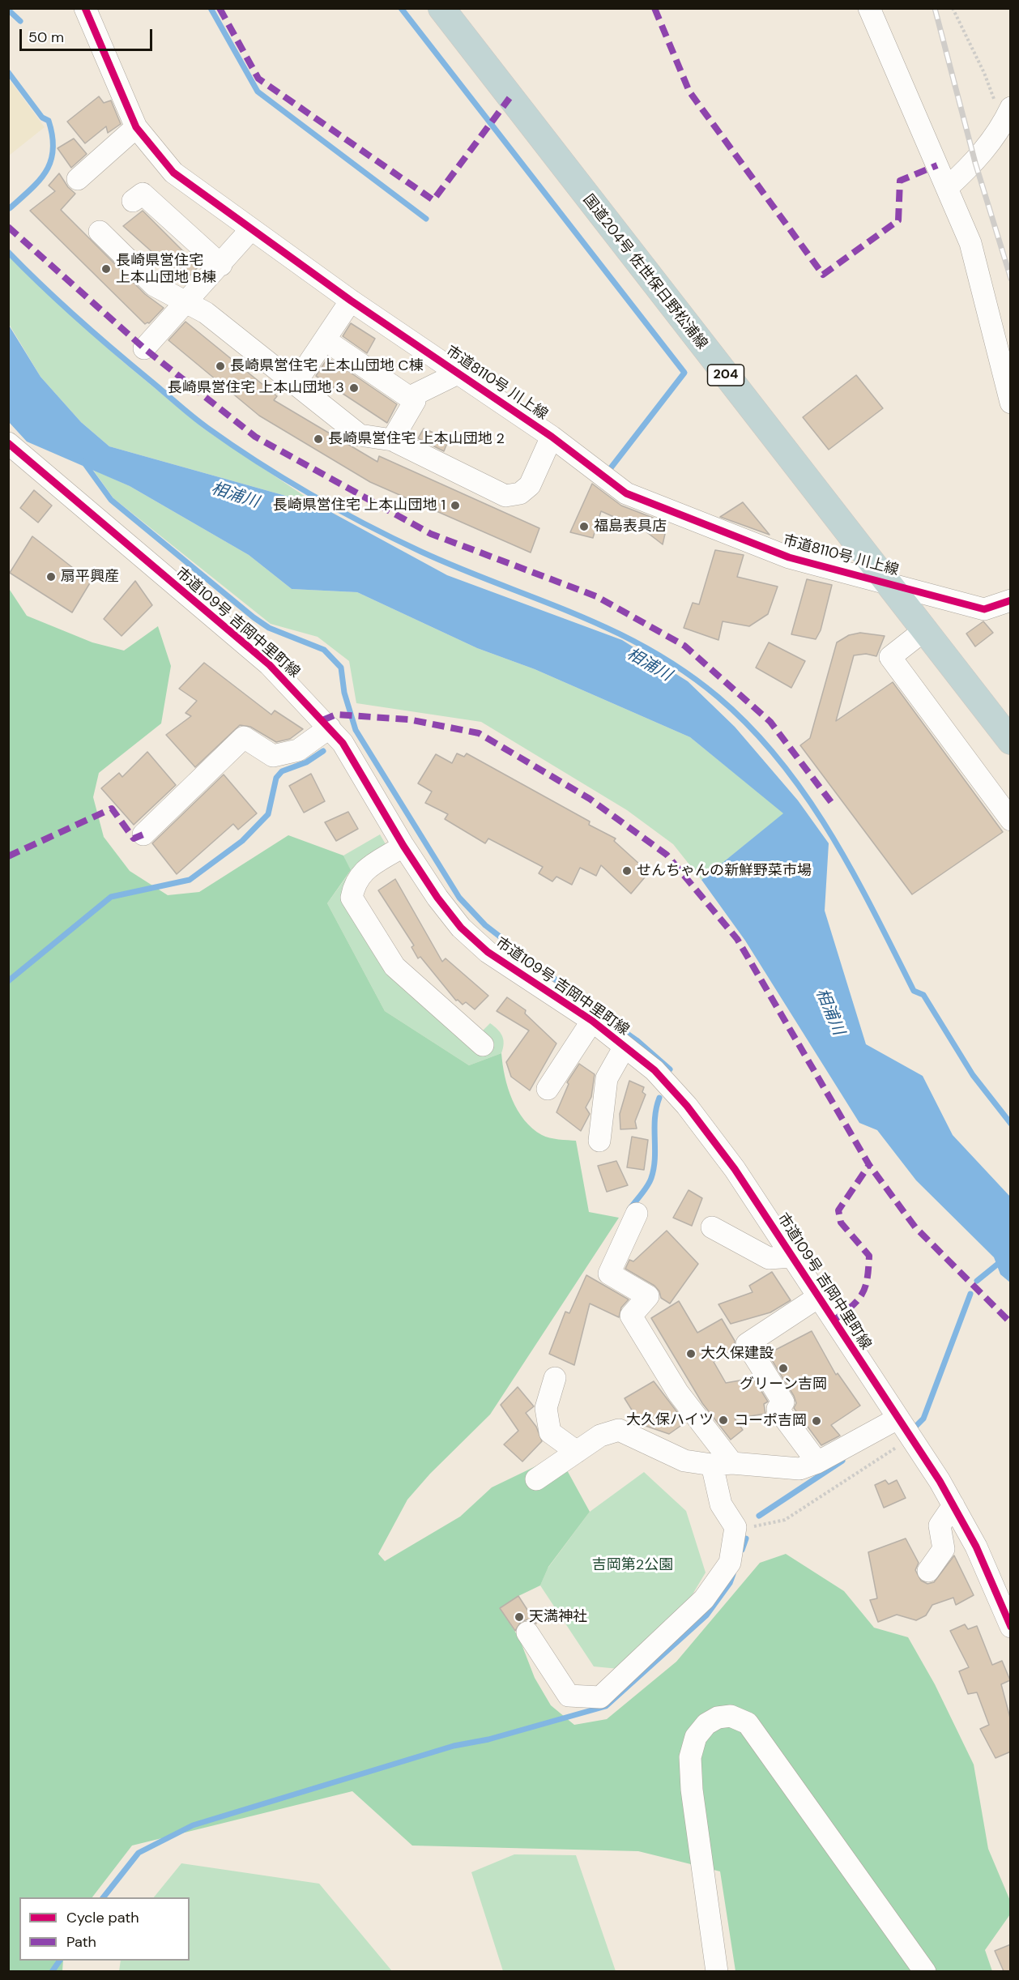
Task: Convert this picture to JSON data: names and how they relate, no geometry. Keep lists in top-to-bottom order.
{
  "streets": {
    "highway": ["国道204号 佐世保日野松浦線", "204"],
    "street": ["市道8110号 川上線", "市道109号 吉岡中里町線"]
  },
  "crossings": [
    ["国道204号 佐世保日野松浦線", "市道8110号 川上線"]
  ],
  "water": ["相浦川"],
  "parks": ["吉岡第2公園"],
  "places": [
    "長崎県営住宅 上本山団地 B棟",
    "長崎県営住宅 上本山団地 C棟",
    "長崎県営住宅 上本山団地 3",
    "長崎県営住宅 上本山団地 2",
    "長崎県営住宅 上本山団地 1",
    "福島表具店",
    "扇平興産",
    "せんちゃんの新鮮野菜市場",
    "大久保建設",
    "グリーン吉岡",
    "大久保ハイツ",
    "コーポ吉岡",
    "天満神社"
  ],
  "legend": ["Cycle path", "Path"],
  "scale_bar": "50 m"
}
